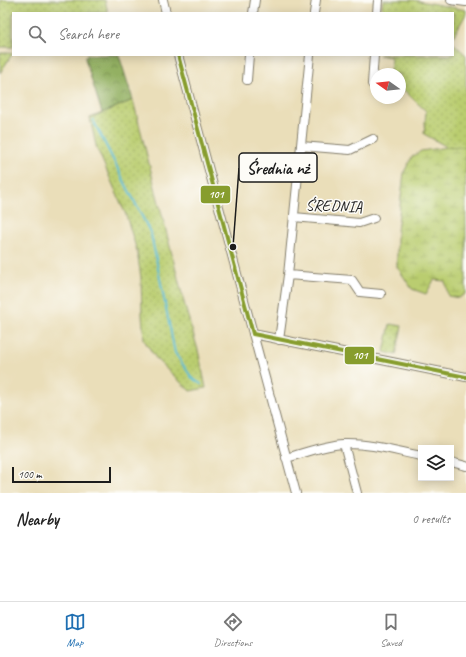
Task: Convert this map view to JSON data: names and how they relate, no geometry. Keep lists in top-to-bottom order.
{
  "streets": {
    "street": ["ŚREDNIA"]
  },
  "places": ["Średnia nż"],
  "lines": ["transit line 101"],
  "scale_bar": "100 m",
  "north": "left",
  "page": {
    "search": "Search here",
    "scale": "100 m",
    "heading": ["Nearby", "0 results"],
    "nav": ["Map", "Directions", "Saved"]
  }
}
